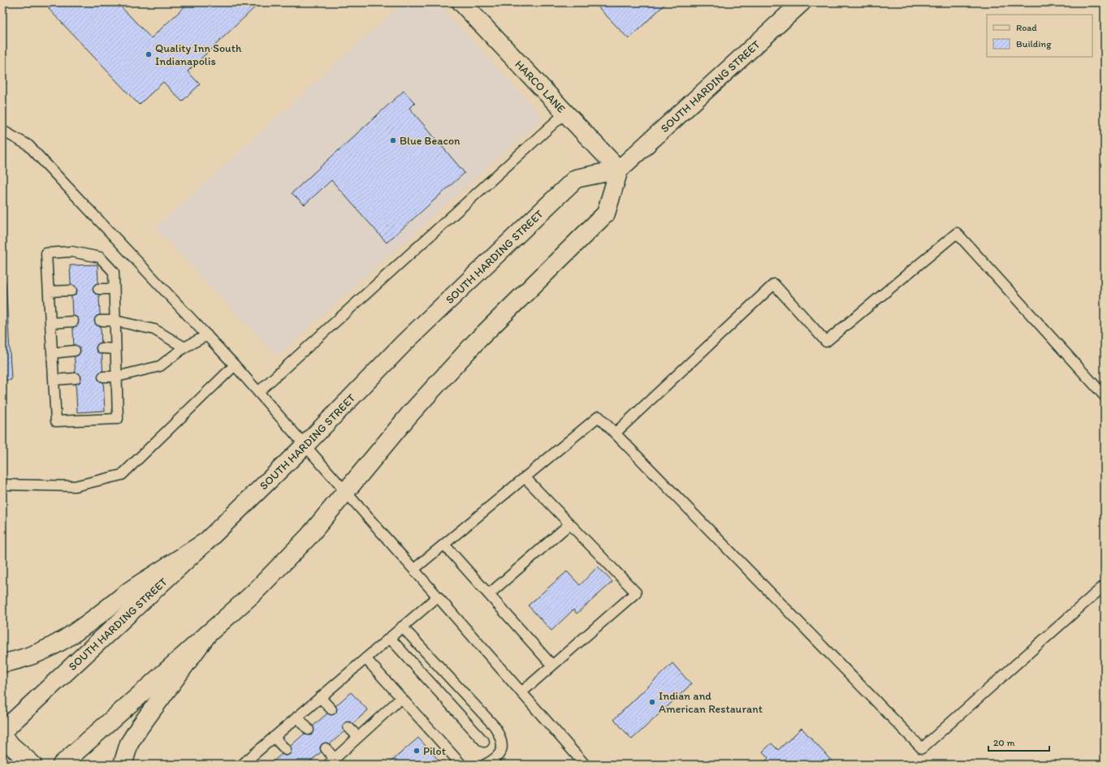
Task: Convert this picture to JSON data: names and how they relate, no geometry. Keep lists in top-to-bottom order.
{
  "streets": {
    "main road": ["HARCO LANE", "SOUTH HARDING STREET"]
  },
  "crossings": [
    ["HARCO LANE", "SOUTH HARDING STREET"]
  ],
  "places": [
    "Quality Inn South Indianapolis",
    "Blue Beacon",
    "Indian and American Restaurant",
    "Pilot"
  ],
  "legend": ["Road", "Building"],
  "scale_bar": "20 m"
}
